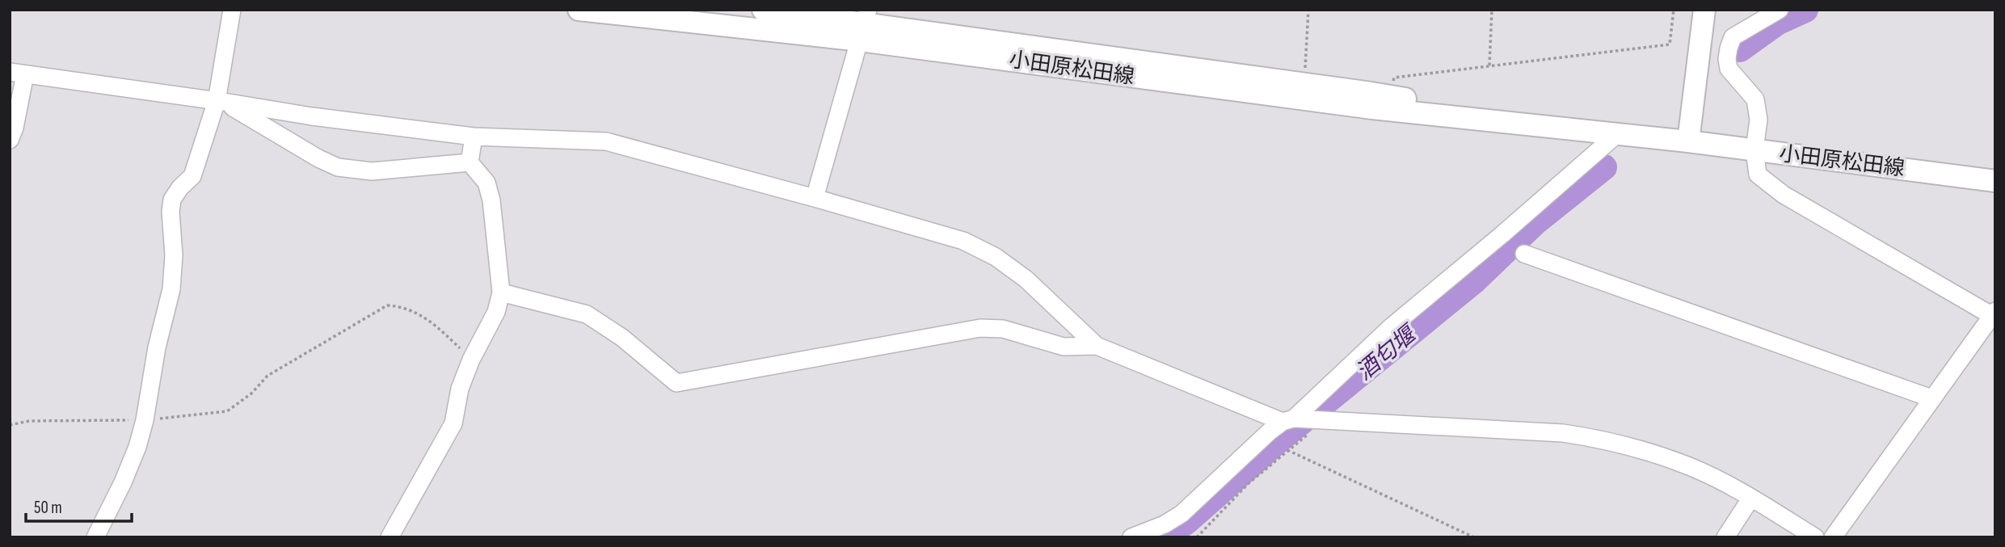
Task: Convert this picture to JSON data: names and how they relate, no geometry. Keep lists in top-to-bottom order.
{
  "streets": {
    "main road": ["小田原松田線"]
  },
  "water": ["酒匂堰"],
  "scale_bar": "50 m"
}
